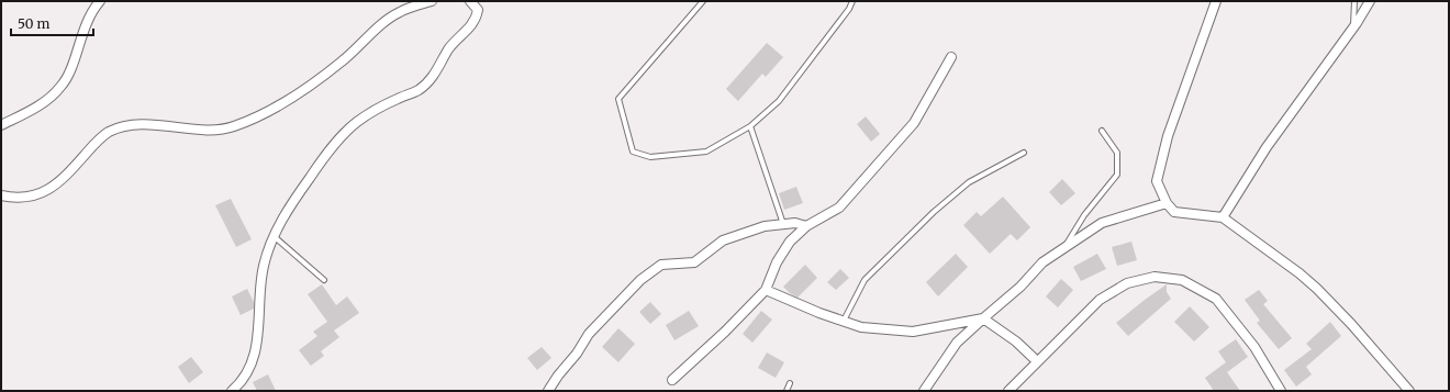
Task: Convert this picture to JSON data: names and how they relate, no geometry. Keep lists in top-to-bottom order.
{
  "scale_bar": "50 m"
}
